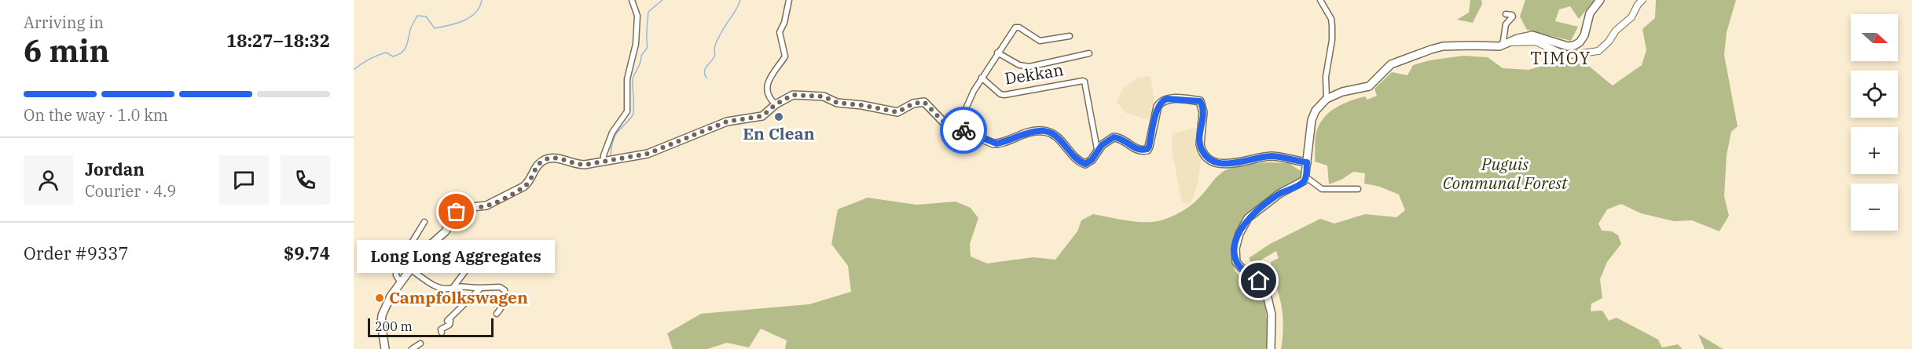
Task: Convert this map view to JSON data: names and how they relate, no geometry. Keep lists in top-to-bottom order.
{
  "streets": {
    "street": ["Dekkan"]
  },
  "districts": ["TIMOY"],
  "parks": ["Puguis Communal Forest"],
  "places": ["En Clean", "Long Long Aggregates", "Campfolkswagen"],
  "scale_bar": "200 m",
  "north": "right",
  "page": {
    "heading": ["6 min", "Arriving in", "18:27–18:32"],
    "panel": [
      "Jordan",
      "Courier · 4.9",
      "Order #9337",
      "$9.74"
    ],
    "map_buttons": ["+", "−"],
    "bar": "On the way · 1.0 km",
    "bubble": "Long Long Aggregates",
    "scale": "200 m"
  }
}
